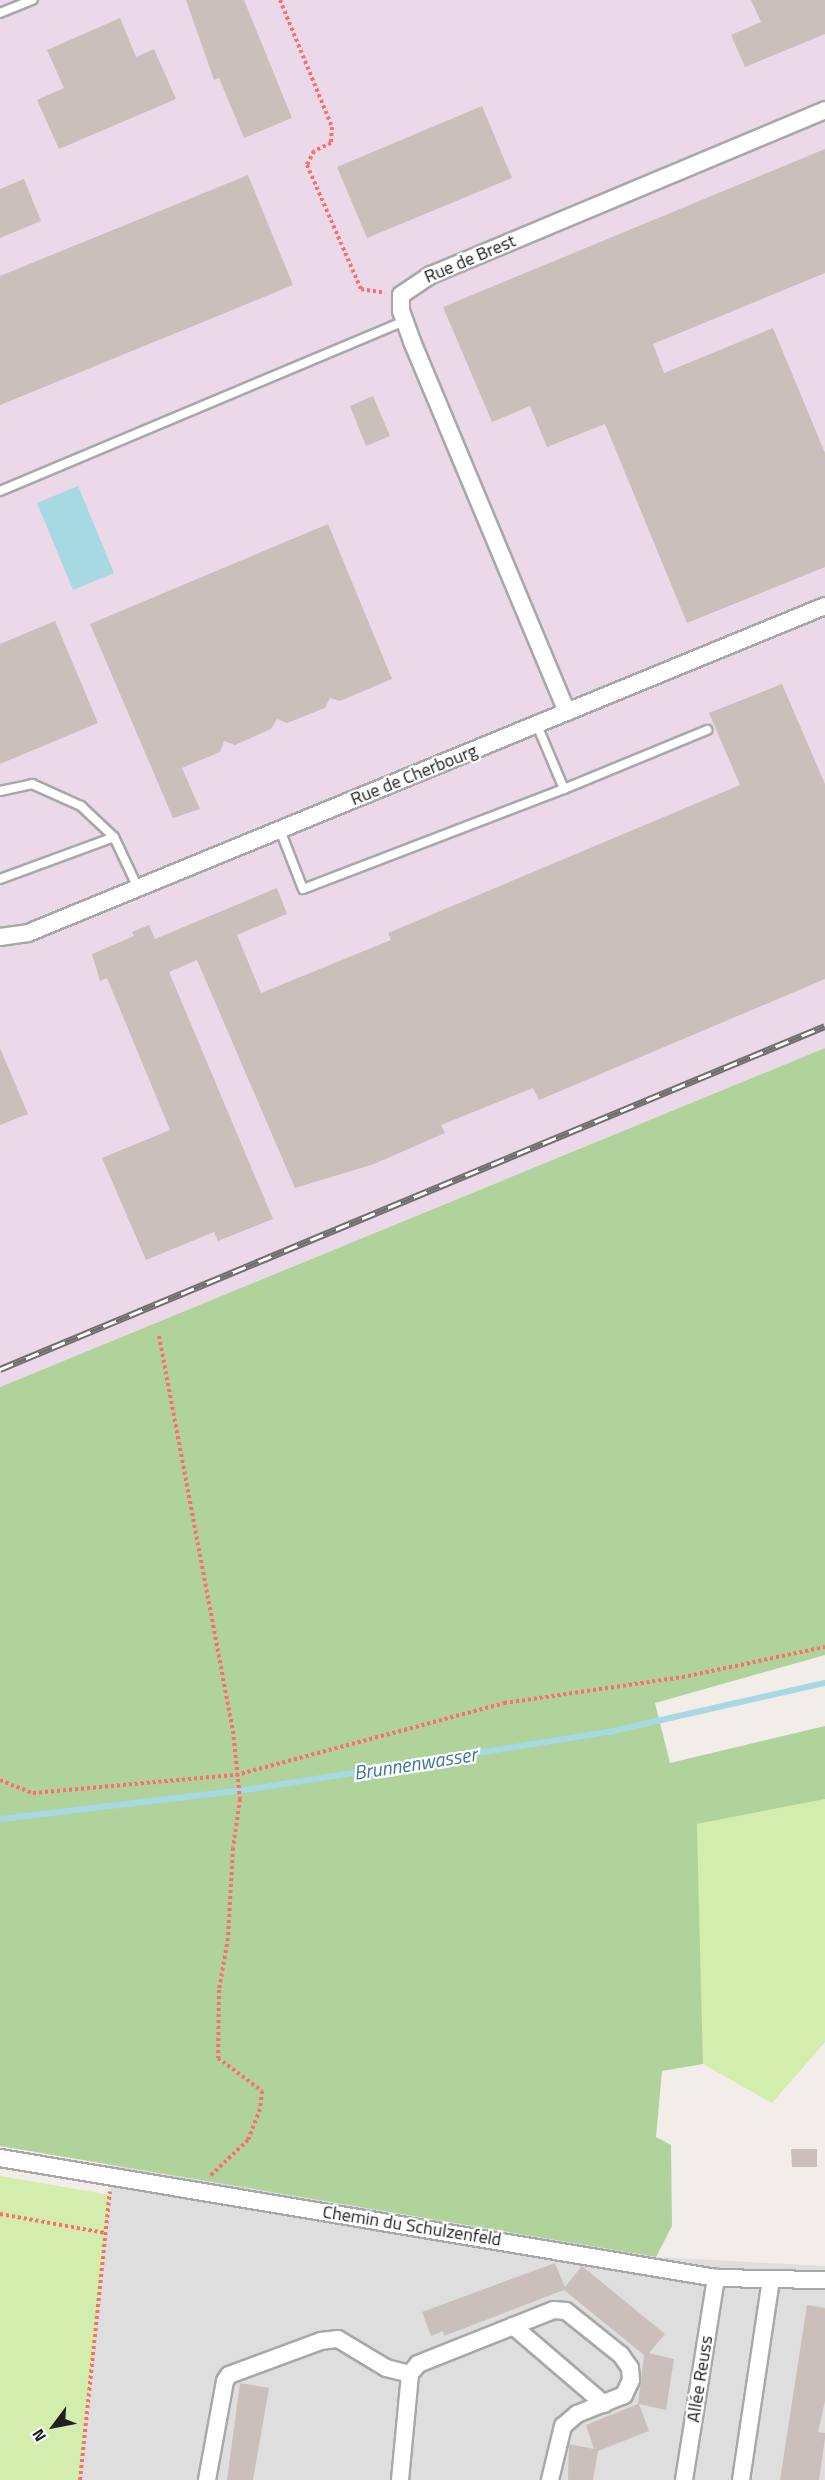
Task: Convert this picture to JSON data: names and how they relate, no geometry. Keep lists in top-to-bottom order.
{
  "streets": {
    "street": [
      "Rue de Brest",
      "Rue de Cherbourg",
      "Chemin du Schulzenfeld",
      "Allée Reuss"
    ]
  },
  "crossings": [
    ["Chemin du Schulzenfeld", "Allée Reuss"]
  ],
  "water": ["Brunnenwasser"],
  "north": "bottom left"
}
